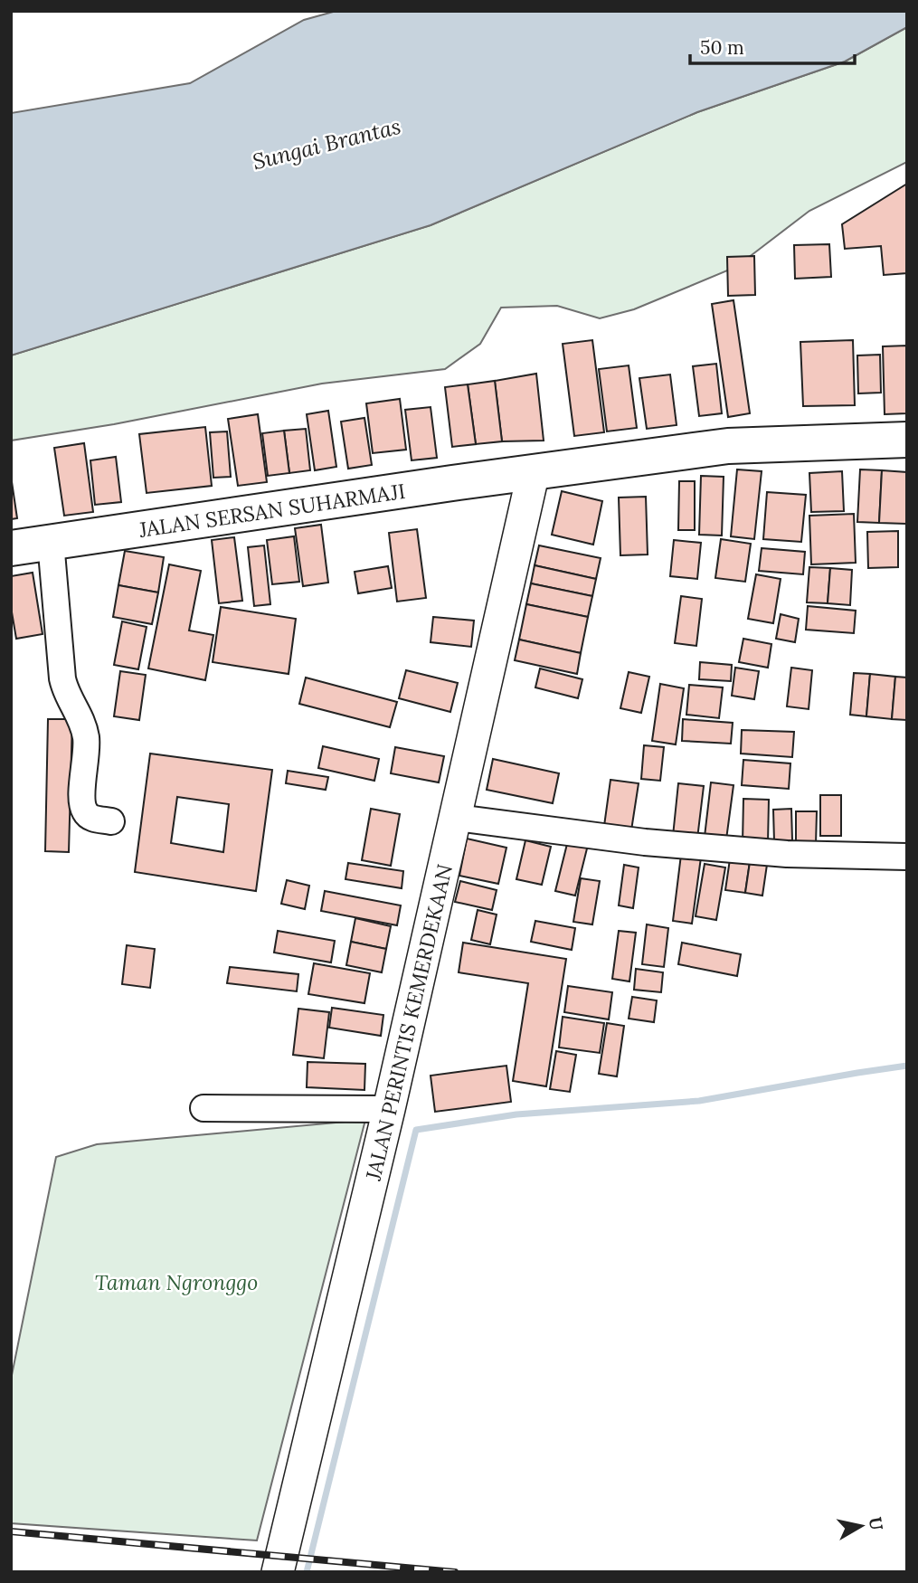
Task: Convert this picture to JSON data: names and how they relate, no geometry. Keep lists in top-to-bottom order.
{
  "streets": {
    "highway": ["JALAN SERSAN SUHARMAJI"],
    "main road": ["JALAN PERINTIS KEMERDEKAAN"]
  },
  "crossings": [
    ["JALAN SERSAN SUHARMAJI", "JALAN PERINTIS KEMERDEKAAN"]
  ],
  "water": ["Sungai Brantas"],
  "parks": ["Taman Ngronggo"],
  "scale_bar": "50 m",
  "north": "right"
}
